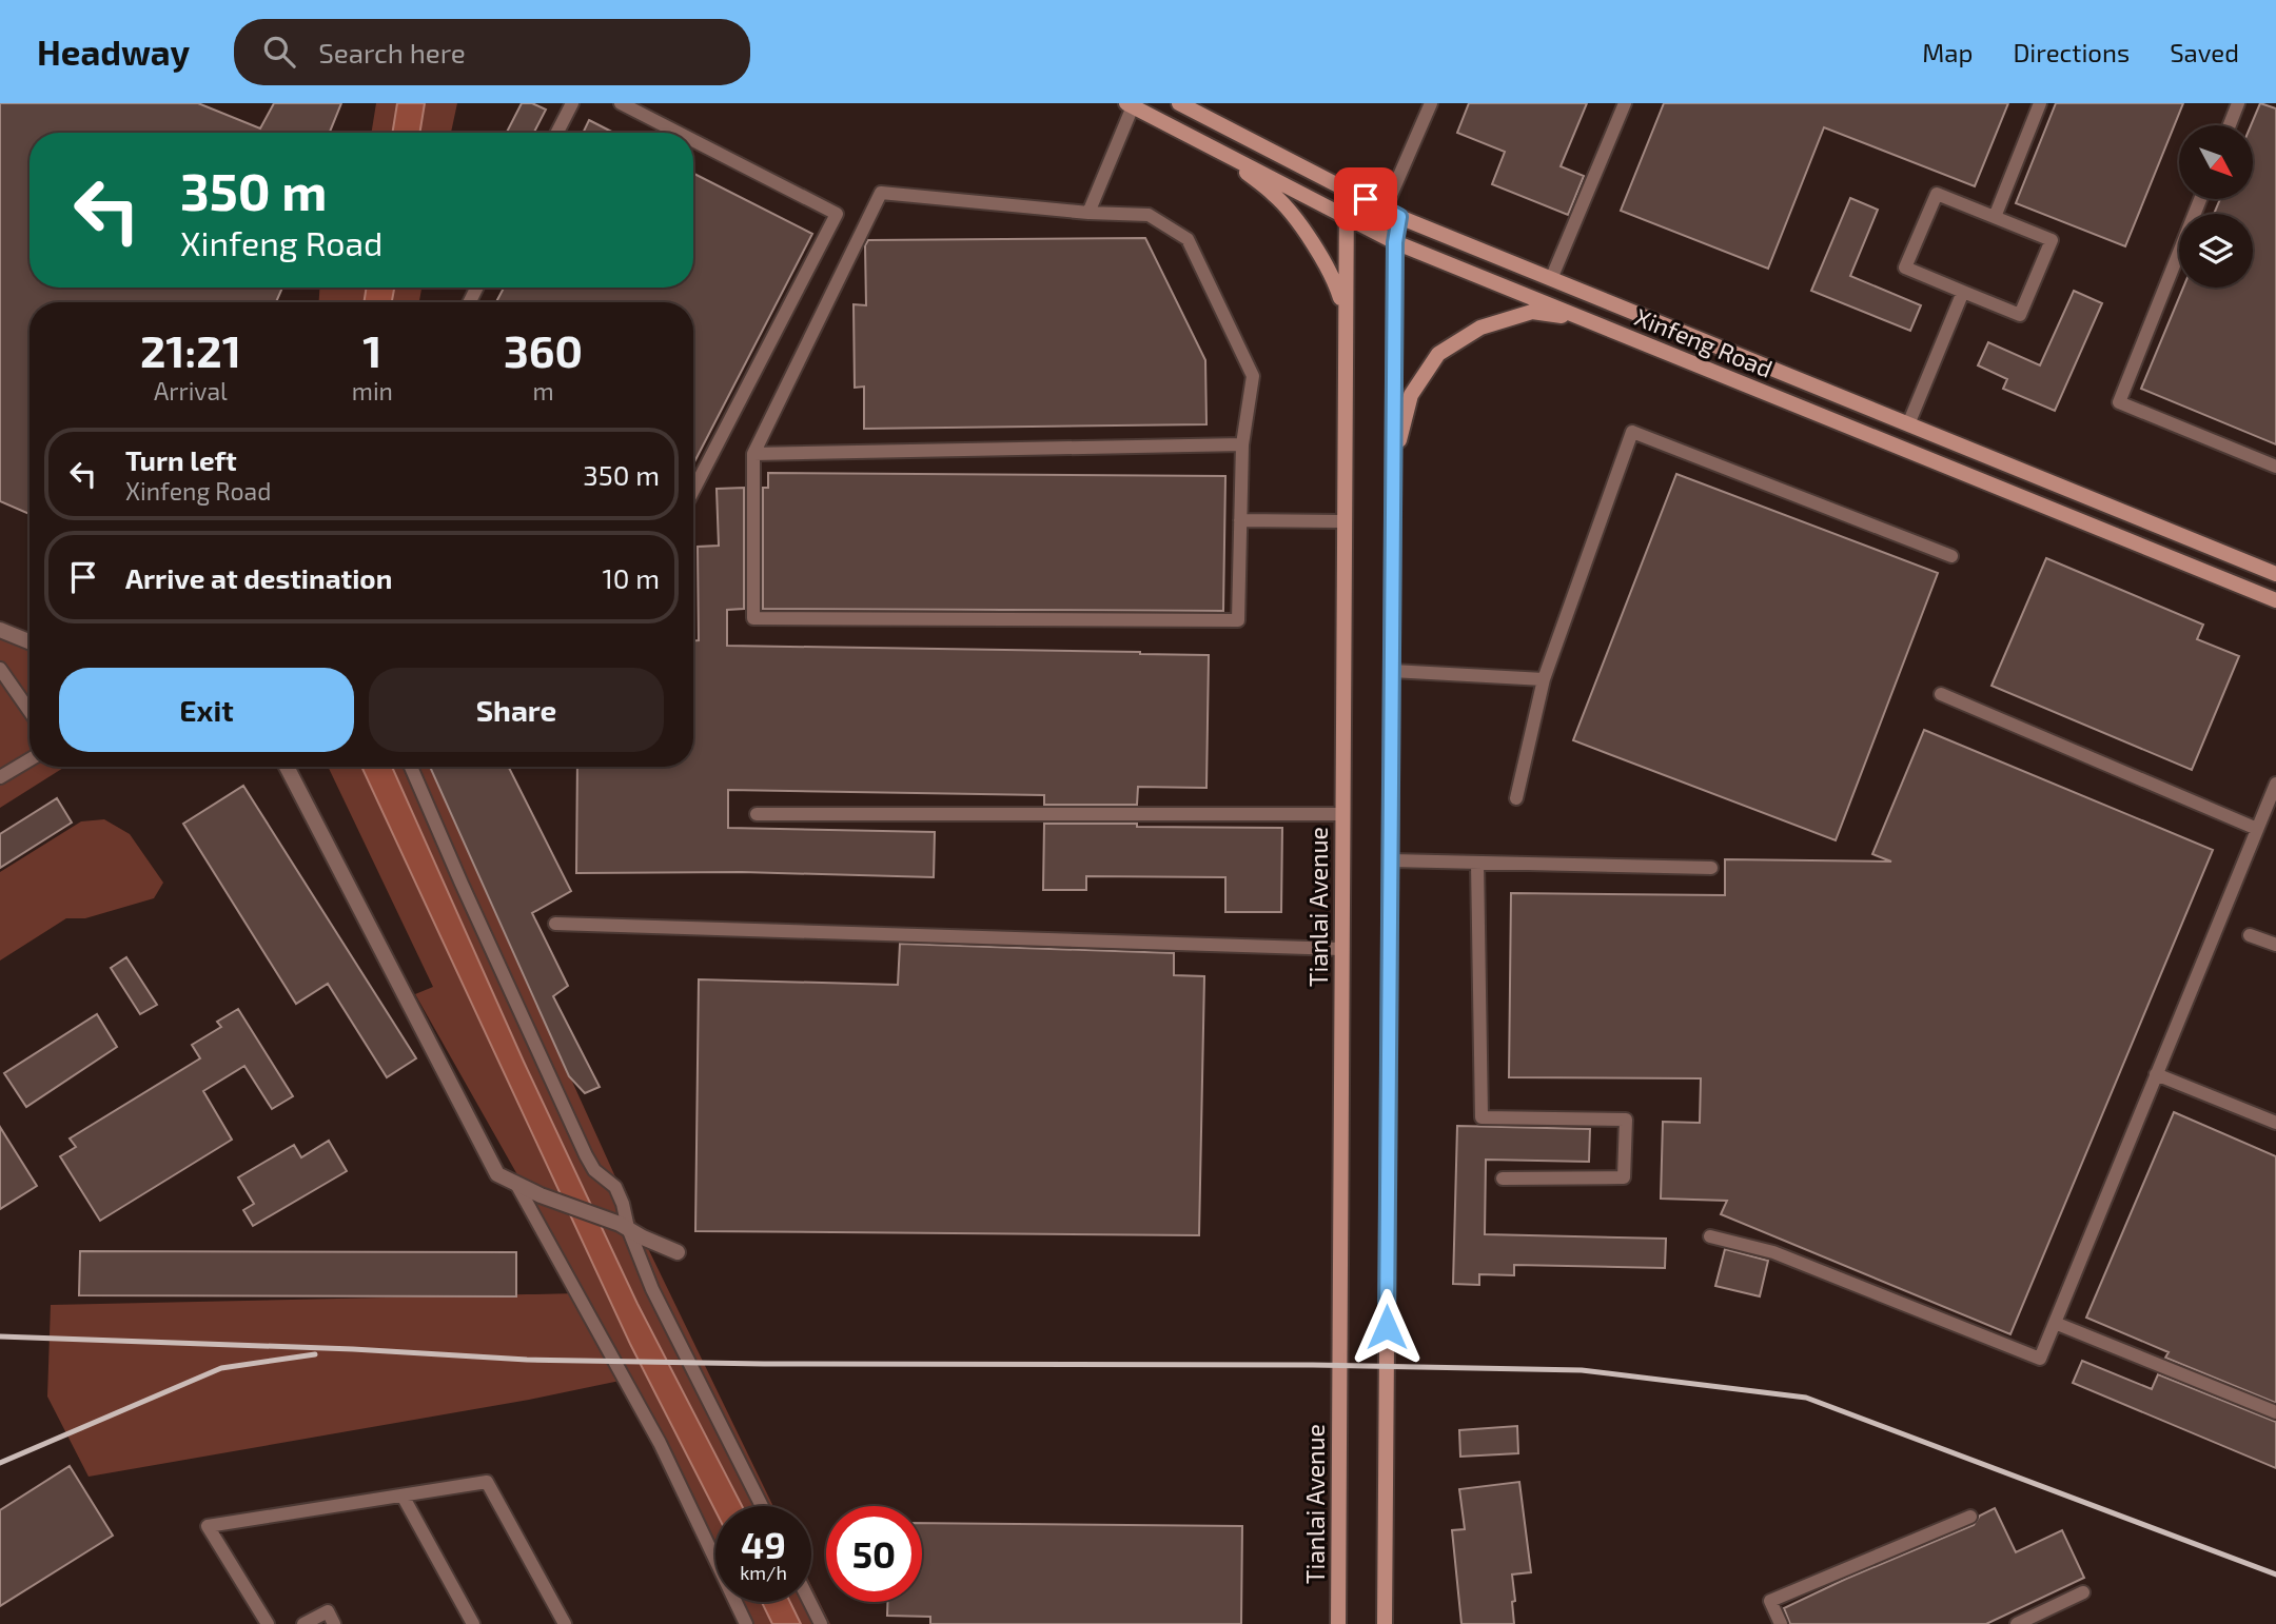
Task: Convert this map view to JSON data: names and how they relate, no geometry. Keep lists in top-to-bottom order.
{
  "streets": {
    "main road": ["Xinfeng Road", "Tianlai Avenue"]
  },
  "crossings": [
    ["Xinfeng Road", "Tianlai Avenue"]
  ],
  "north": "bottom right",
  "page": {
    "header": "Headway",
    "search": "Search here",
    "nav": ["Map", "Directions", "Saved"],
    "turn": ["350 m", "Xinfeng Road"],
    "eta": [
      "21:21",
      "Arrival",
      "1",
      "min",
      "360",
      "m"
    ],
    "list": [
      {
        "name": "Turn left",
        "note": "Xinfeng Road",
        "value": "350 m"
      },
      {
        "name": "Arrive at destination",
        "value": "10 m"
      }
    ],
    "buttons": ["Exit", "Share"],
    "speed": "49 km/h",
    "limit": "50"
  }
}
